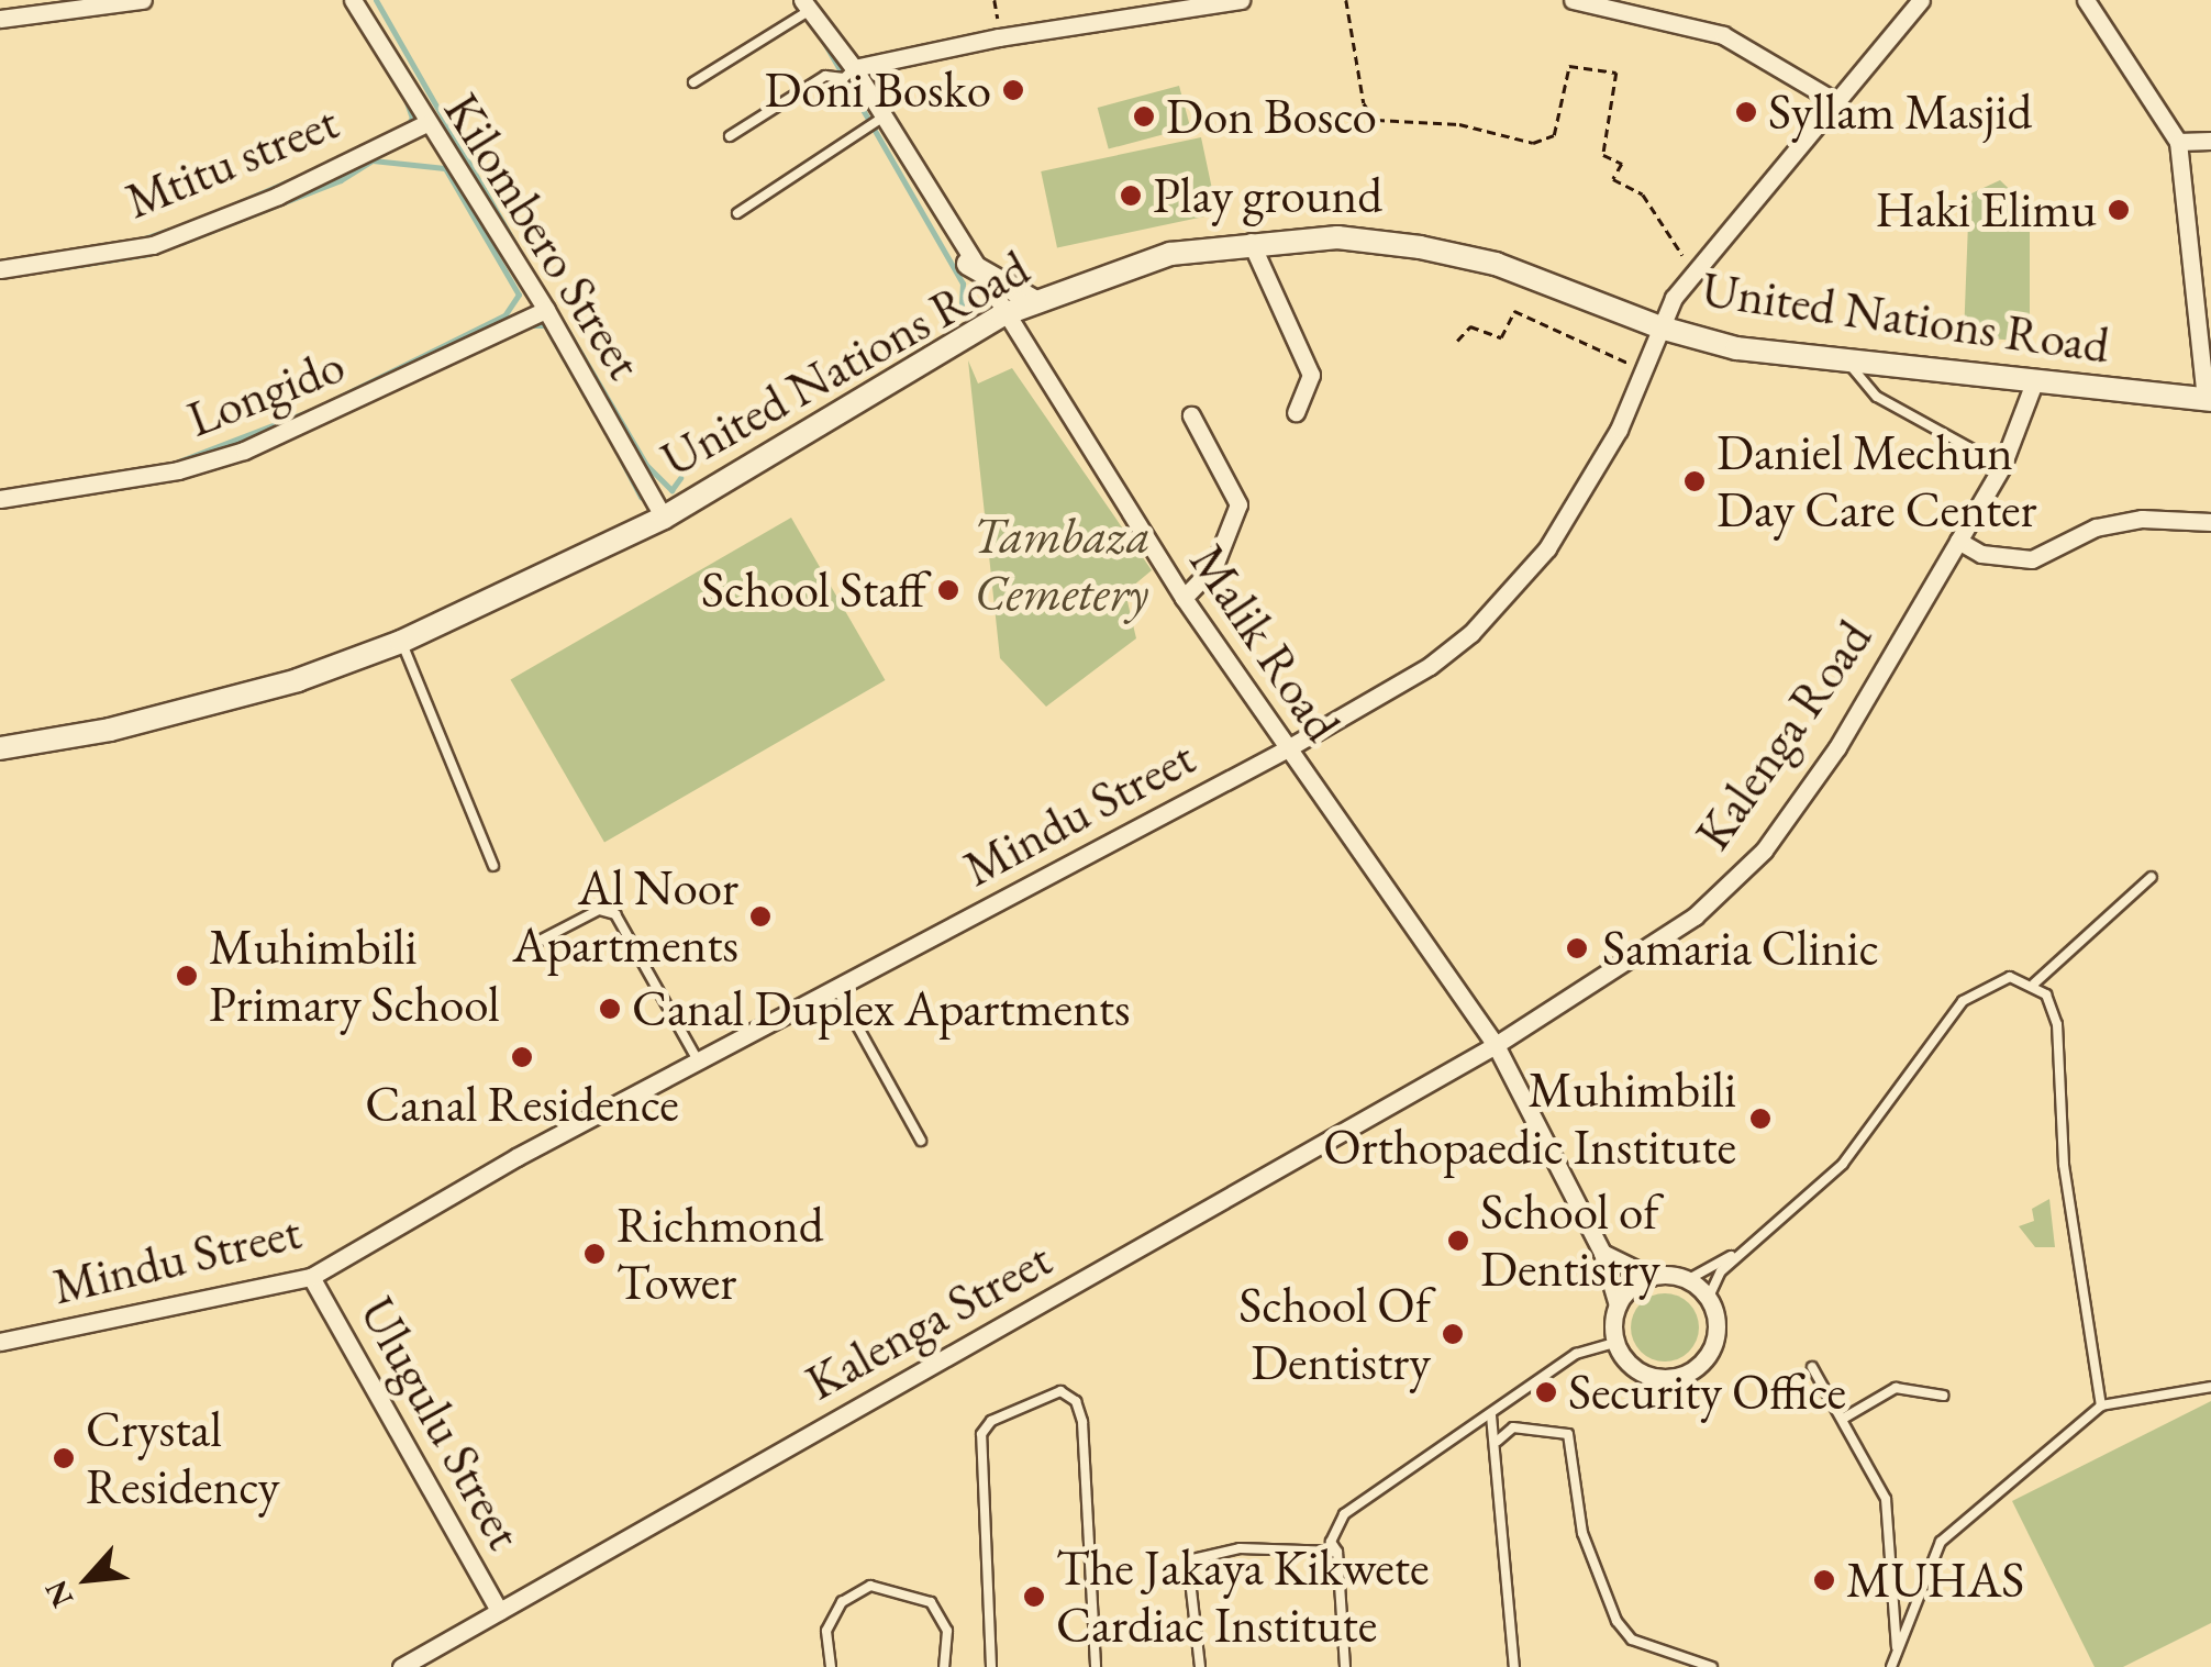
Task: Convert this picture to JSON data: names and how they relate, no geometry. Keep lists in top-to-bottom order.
{
  "streets": {
    "street": [
      "Mtitu street",
      "Kilombero Street",
      "United Nations Road",
      "Longido",
      "Malik Road",
      "Kalenga Road",
      "Mindu Street",
      "Kalenga Street",
      "Ulugulu Street"
    ]
  },
  "crossings": [
    ["Mtitu street", "Kilombero Street"],
    ["Kilombero Street", "United Nations Road"],
    ["Kilombero Street", "Longido"],
    ["United Nations Road", "Malik Road"],
    ["United Nations Road", "Kalenga Road"],
    ["United Nations Road", "Mindu Street"],
    ["Malik Road", "Kalenga Road"],
    ["Malik Road", "Mindu Street"],
    ["Malik Road", "Kalenga Street"],
    ["Kalenga Road", "Kalenga Street"],
    ["Mindu Street", "Ulugulu Street"],
    ["Kalenga Street", "Ulugulu Street"]
  ],
  "parks": ["Tambaza Cemetery"],
  "places": [
    "Doni Bosko",
    "Syllam Masjid",
    "Don Bosco",
    "Play ground",
    "Haki Elimu",
    "Daniel Mechun Day Care Center",
    "School Staff",
    "Al Noor Apartments",
    "Samaria Clinic",
    "Muhimbili Primary School",
    "Canal Duplex Apartments",
    "Canal Residence",
    "Muhimbili Orthopaedic Institute",
    "School of Dentistry",
    "Richmond Tower",
    "School Of Dentistry",
    "Security Office",
    "Crystal Residency",
    "MUHAS",
    "The Jakaya Kikwete Cardiac Institute"
  ],
  "north": "bottom left"
}
